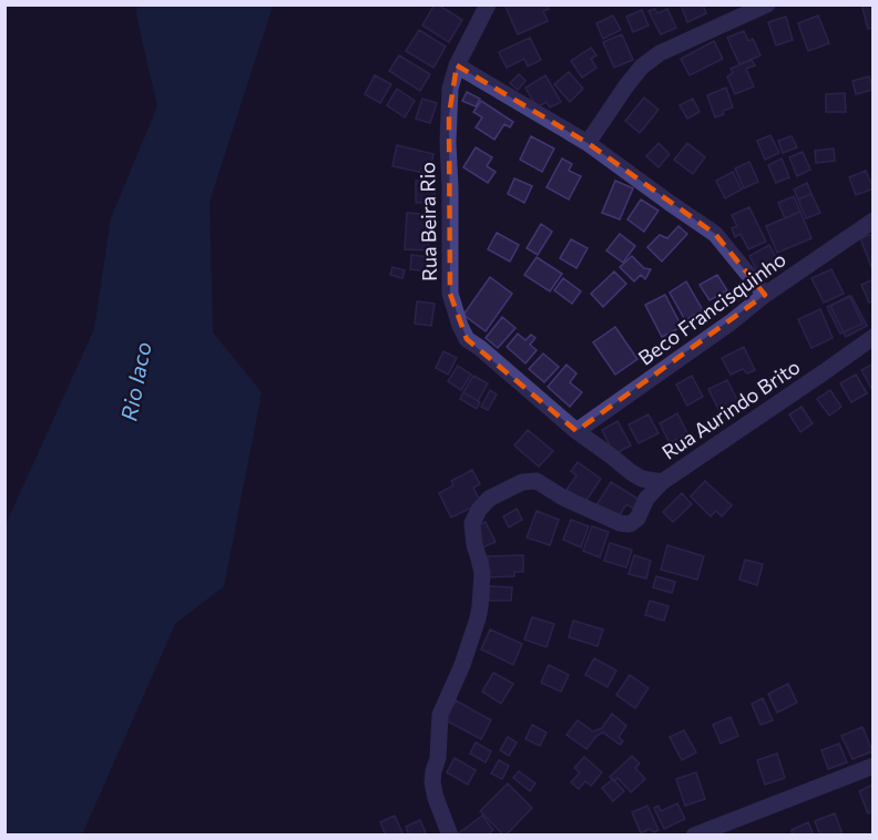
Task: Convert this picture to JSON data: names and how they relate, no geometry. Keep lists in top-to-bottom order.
{
  "streets": {
    "street": ["Rua Beira Rio", "Beco Francisquinho", "Rua Aurindo Brito"]
  },
  "crossings": [
    ["Rua Beira Rio", "Beco Francisquinho"],
    ["Rua Beira Rio", "Rua Aurindo Brito"],
    ["Beco Francisquinho", "Rua Aurindo Brito"]
  ],
  "water": ["Rio Iaco"]
}
